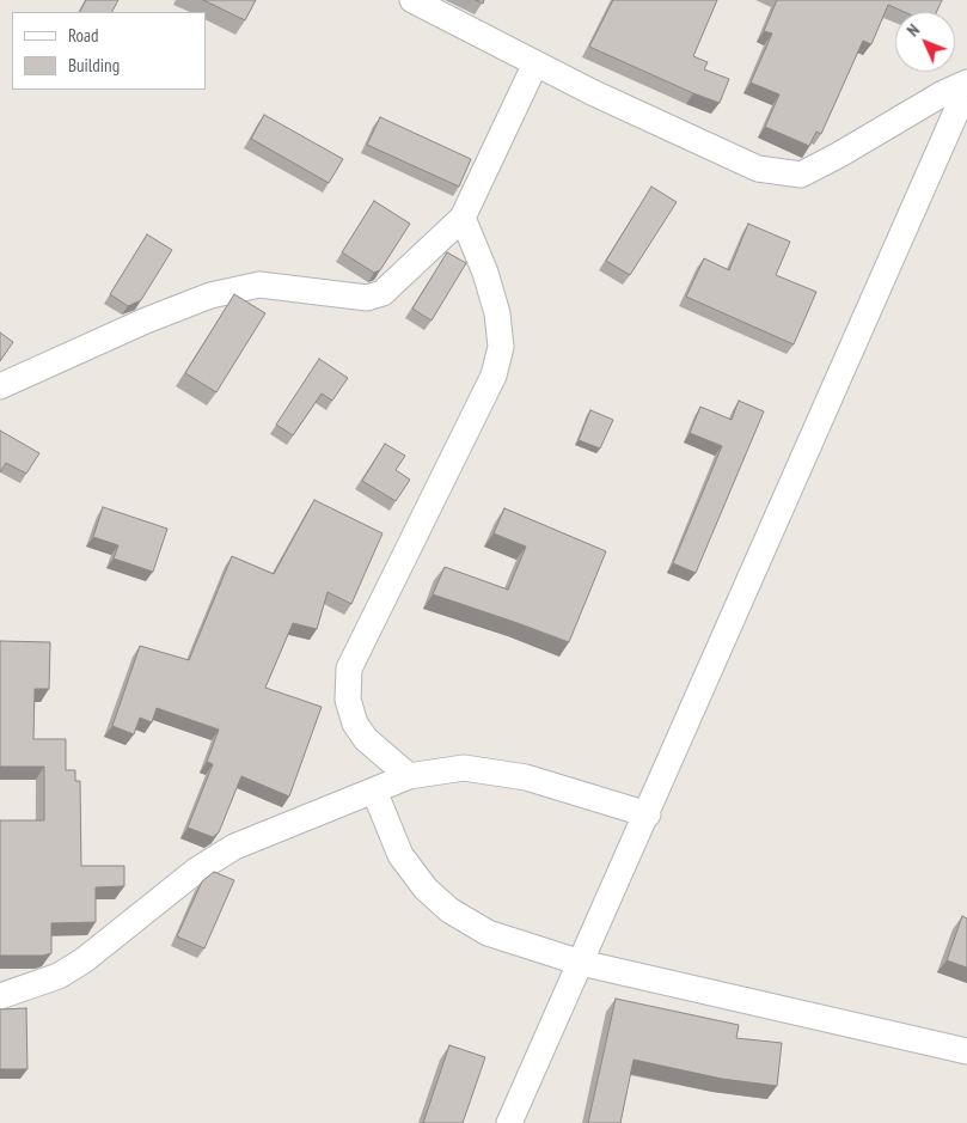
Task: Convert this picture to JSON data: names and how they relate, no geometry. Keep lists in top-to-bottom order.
{
  "legend": ["Road", "Building"],
  "north": "top left"
}
